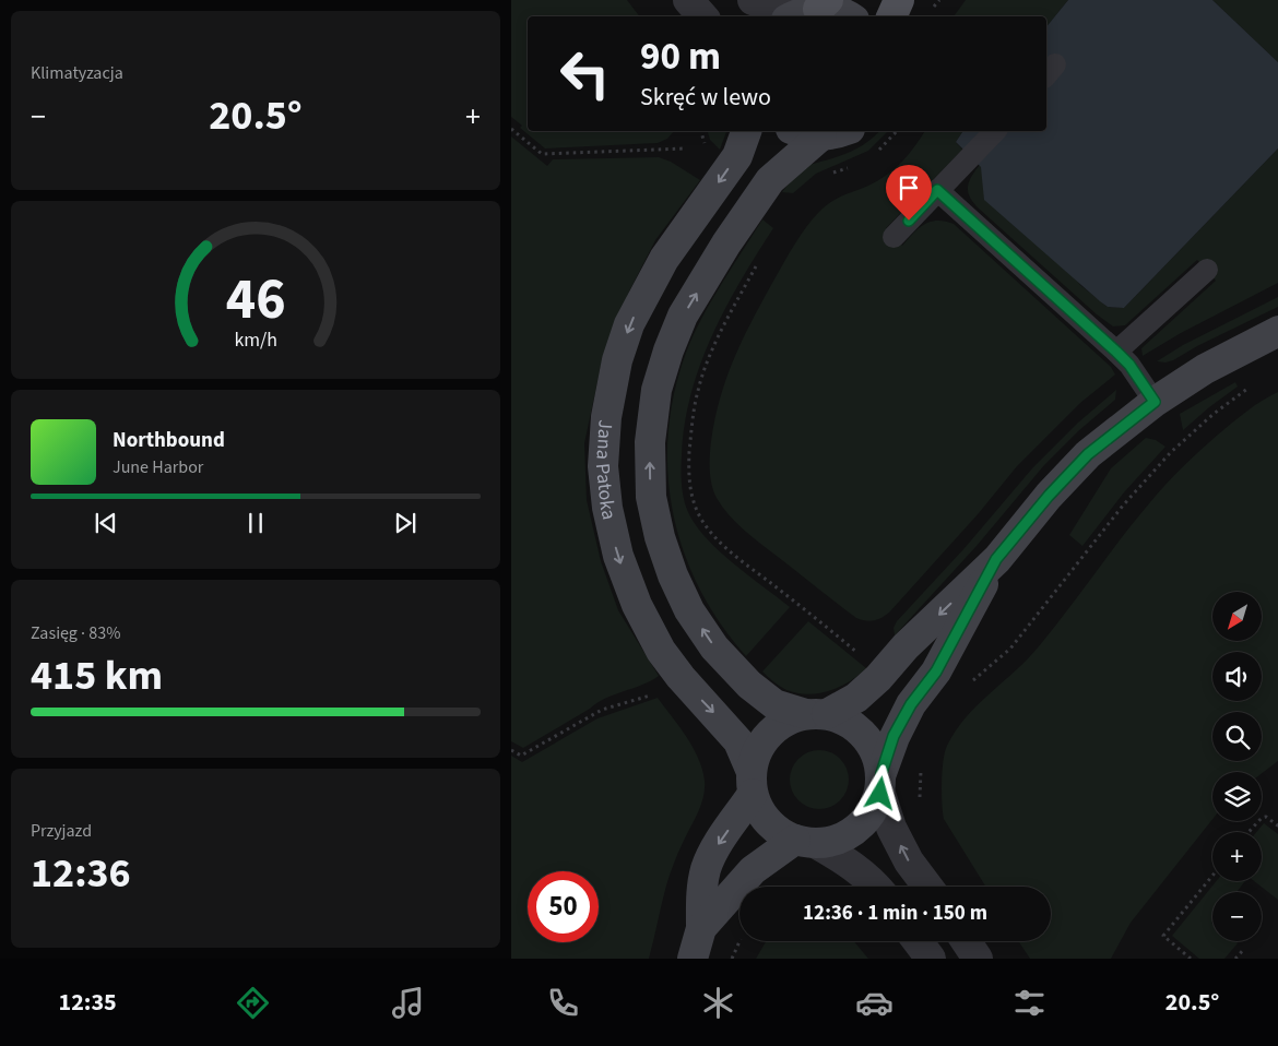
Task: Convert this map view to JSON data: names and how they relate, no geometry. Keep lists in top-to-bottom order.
{
  "streets": {
    "main road": ["Jana Patoka"]
  },
  "north": "bottom left",
  "page": {
    "tile": [
      "Klimatyzacja",
      ["Zasięg · 83%", "415 km"],
      ["Przyjazd", "12:36"]
    ],
    "turn": ["90 m", "Skręć w lewo"],
    "heat": ["−", "20.5°", "+"],
    "song": ["Northbound", "June Harbor"],
    "map_buttons": ["+", "−"],
    "limit": "50",
    "trip": "12:36 · 1 min · 150 m",
    "tabs": ["12:35", "20.5°"],
    "gauge": ["46", "km/h"]
  }
}
